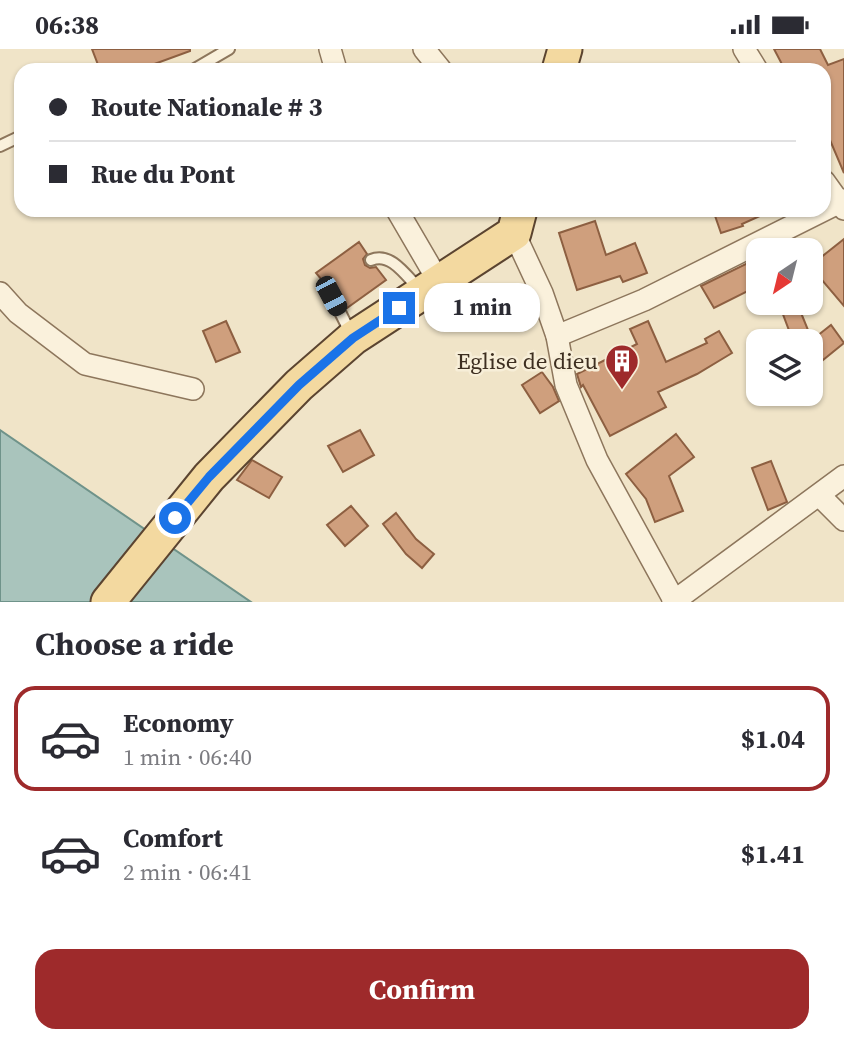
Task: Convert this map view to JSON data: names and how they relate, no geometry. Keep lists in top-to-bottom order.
{
  "places": {
    "building": ["Eglise de dieu"]
  },
  "north": "bottom left",
  "page": {
    "status": "06:38",
    "banner": ["Route Nationale # 3", "Rue du Pont"],
    "bubble": "1 min",
    "heading": "Choose a ride",
    "list": [
      {
        "name": "Economy",
        "note": "1 min · 06:40",
        "value": "$1.04"
      },
      {
        "name": "Comfort",
        "note": "2 min · 06:41",
        "value": "$1.41"
      }
    ],
    "buttons": "Confirm"
  }
}
